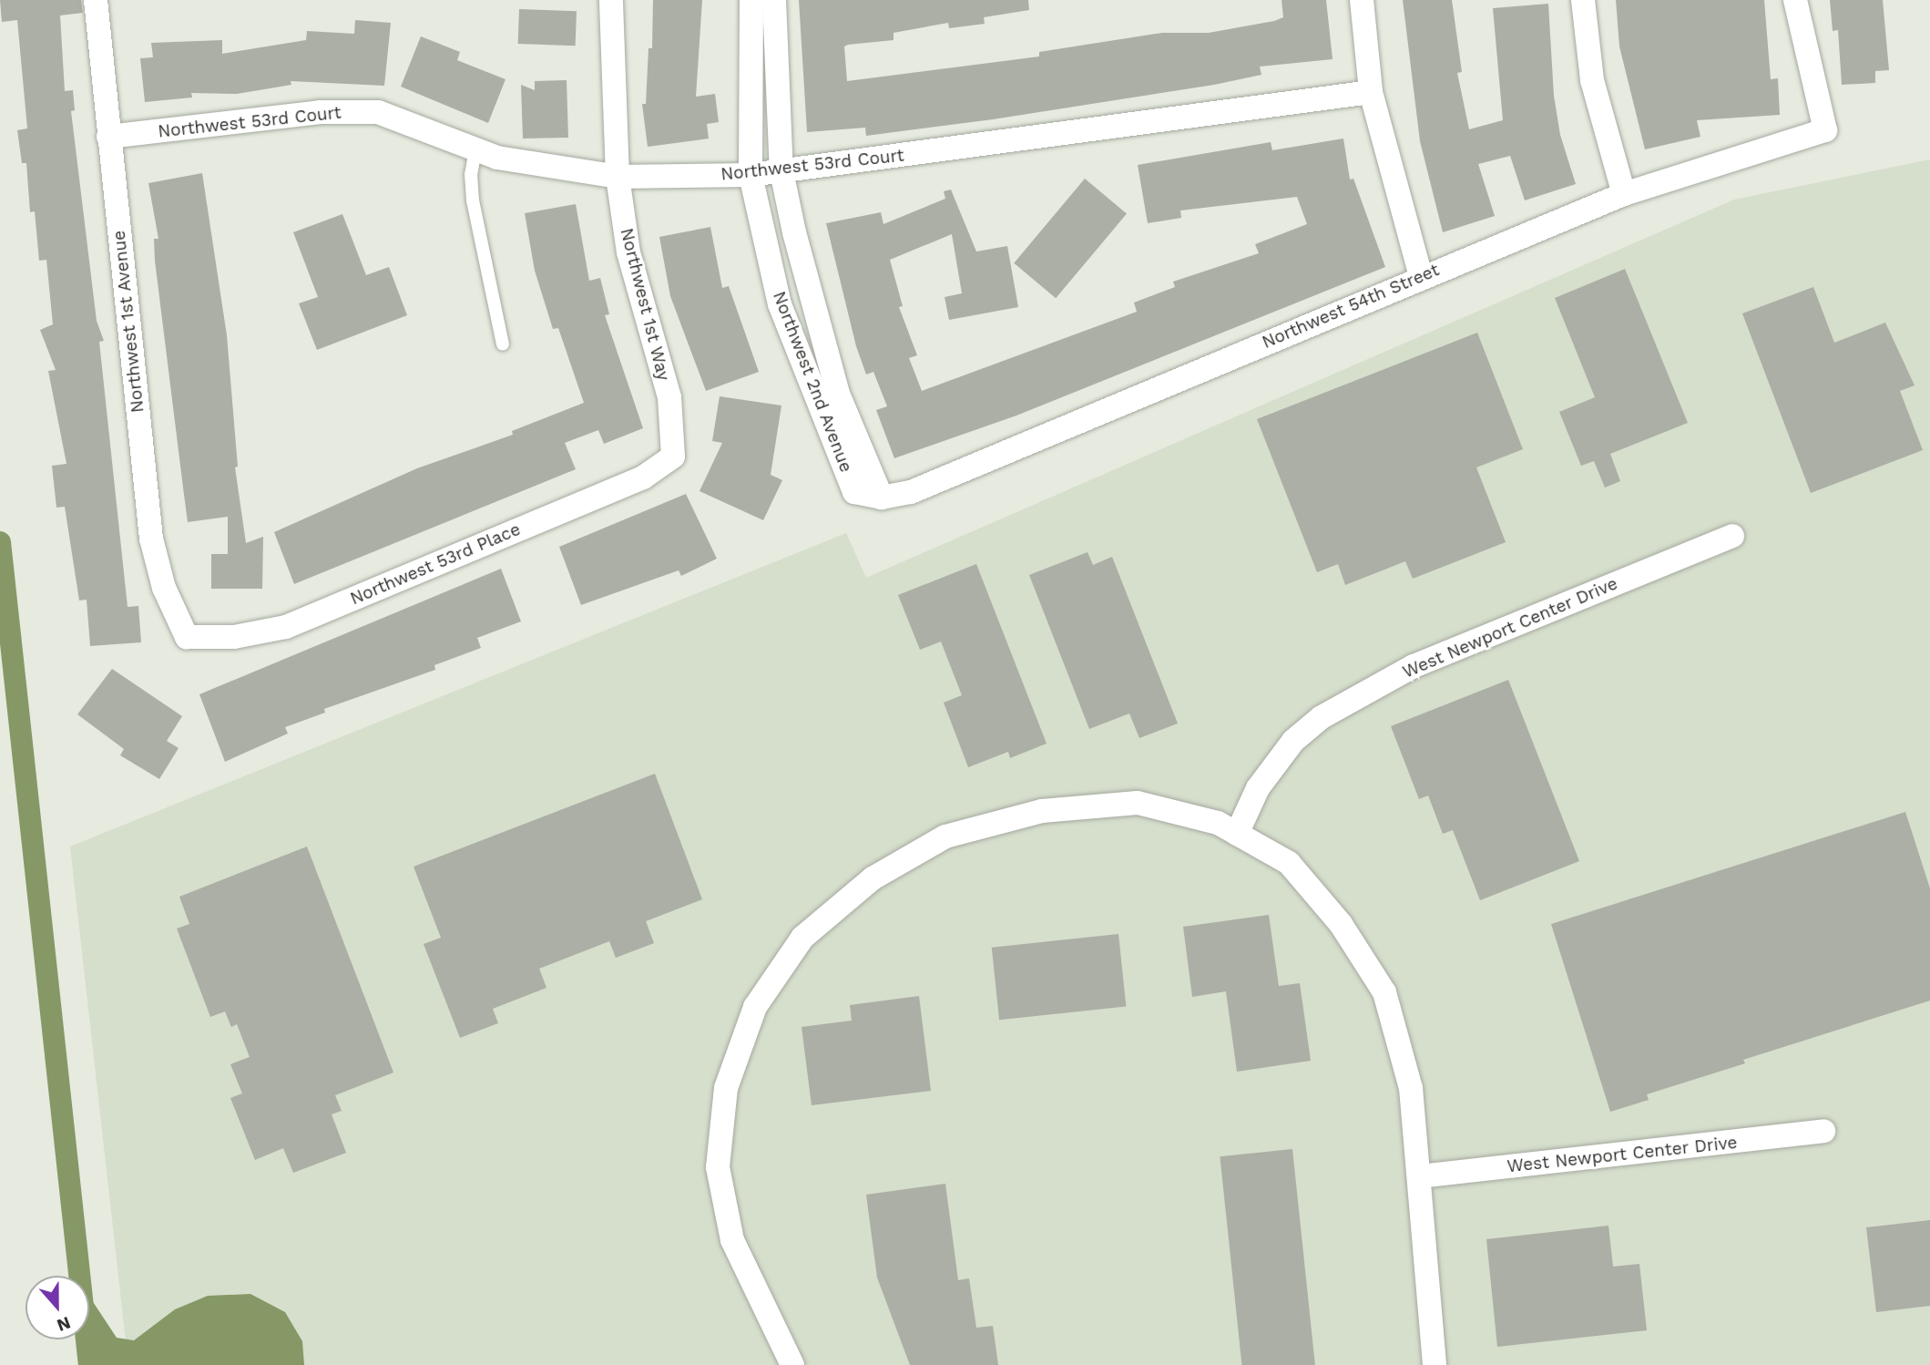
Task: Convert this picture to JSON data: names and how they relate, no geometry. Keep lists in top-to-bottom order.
{
  "streets": {
    "street": [
      "Northwest 53rd Court",
      "Northwest 1st Way",
      "Northwest 54th Street",
      "Northwest 1st Avenue",
      "Northwest 2nd Avenue",
      "Northwest 53rd Place",
      "West Newport Center Drive"
    ]
  },
  "crossings": [
    ["Northwest 53rd Court", "Northwest 1st Way"],
    ["Northwest 53rd Court", "Northwest 1st Avenue"],
    ["Northwest 53rd Court", "Northwest 2nd Avenue"],
    ["Northwest 1st Way", "Northwest 53rd Place"],
    ["Northwest 54th Street", "Northwest 2nd Avenue"],
    ["Northwest 1st Avenue", "Northwest 53rd Place"]
  ],
  "north": "bottom"
}
